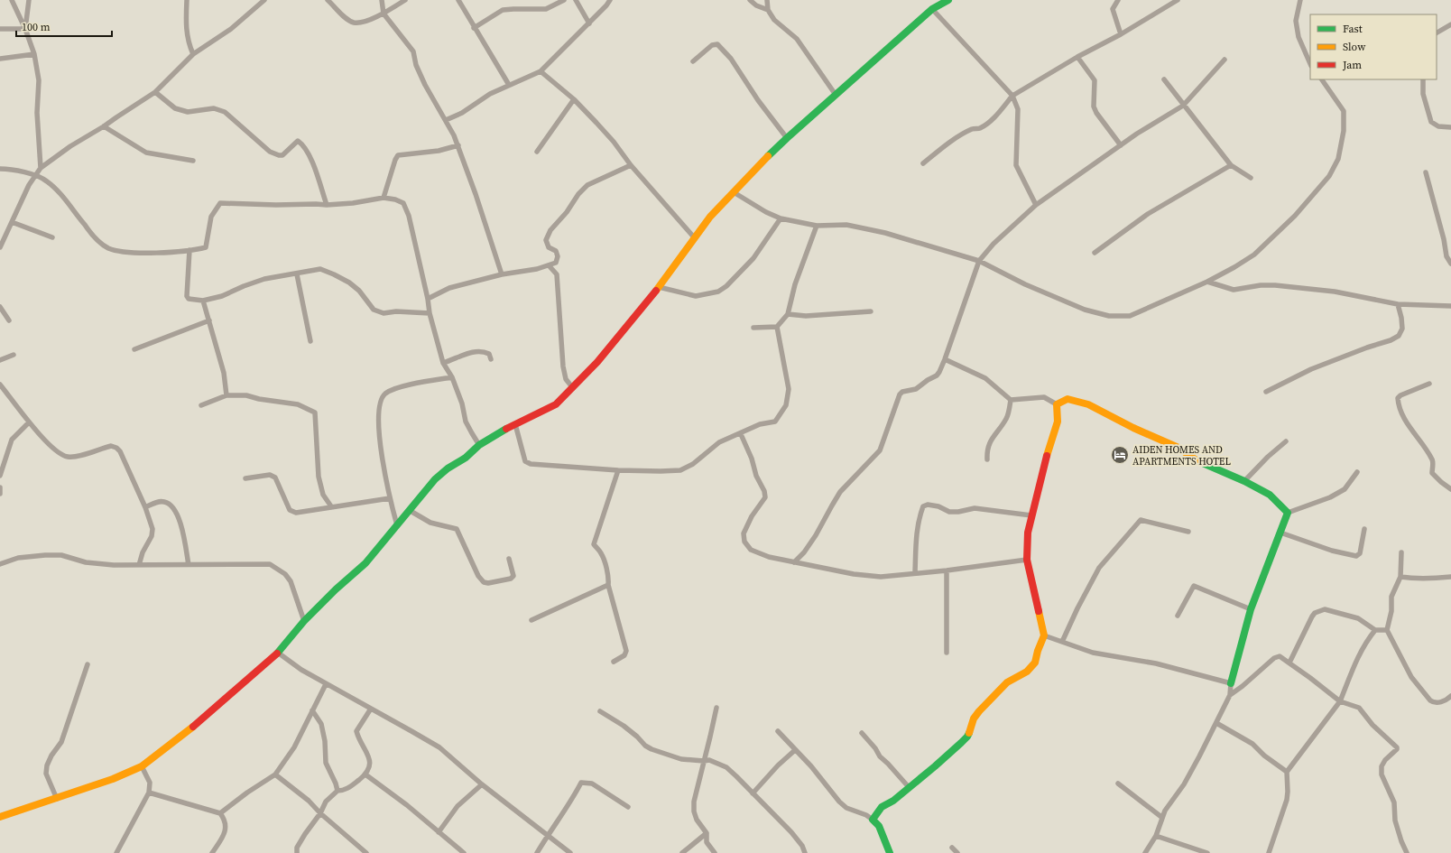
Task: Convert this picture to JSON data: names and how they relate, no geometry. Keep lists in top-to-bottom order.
{
  "places": {
    "hotel": ["AIDEN HOMES AND APARTMENTS HOTEL"]
  },
  "legend": ["Fast", "Slow", "Jam"],
  "scale_bar": "100 m"
}
